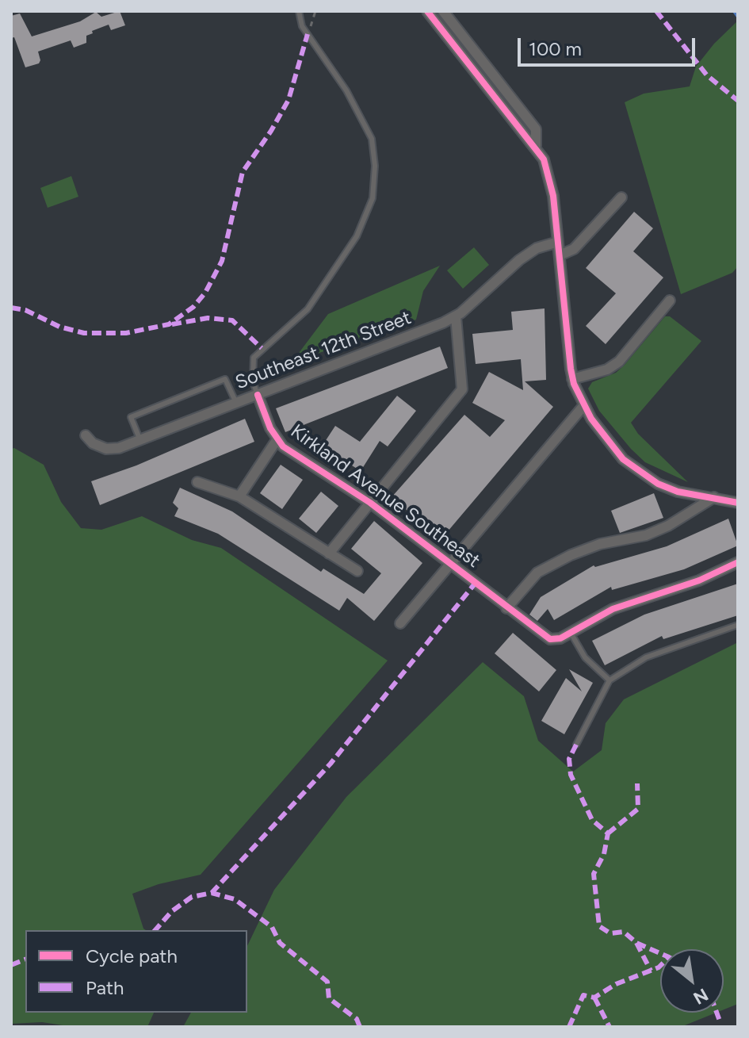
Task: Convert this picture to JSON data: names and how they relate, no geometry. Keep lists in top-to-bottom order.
{
  "streets": {
    "street": ["Southeast 12th Street", "Kirkland Avenue Southeast"]
  },
  "crossings": [
    ["Southeast 12th Street", "Kirkland Avenue Southeast"]
  ],
  "legend": ["Cycle path", "Path"],
  "scale_bar": "100 m",
  "north": "bottom right"
}
